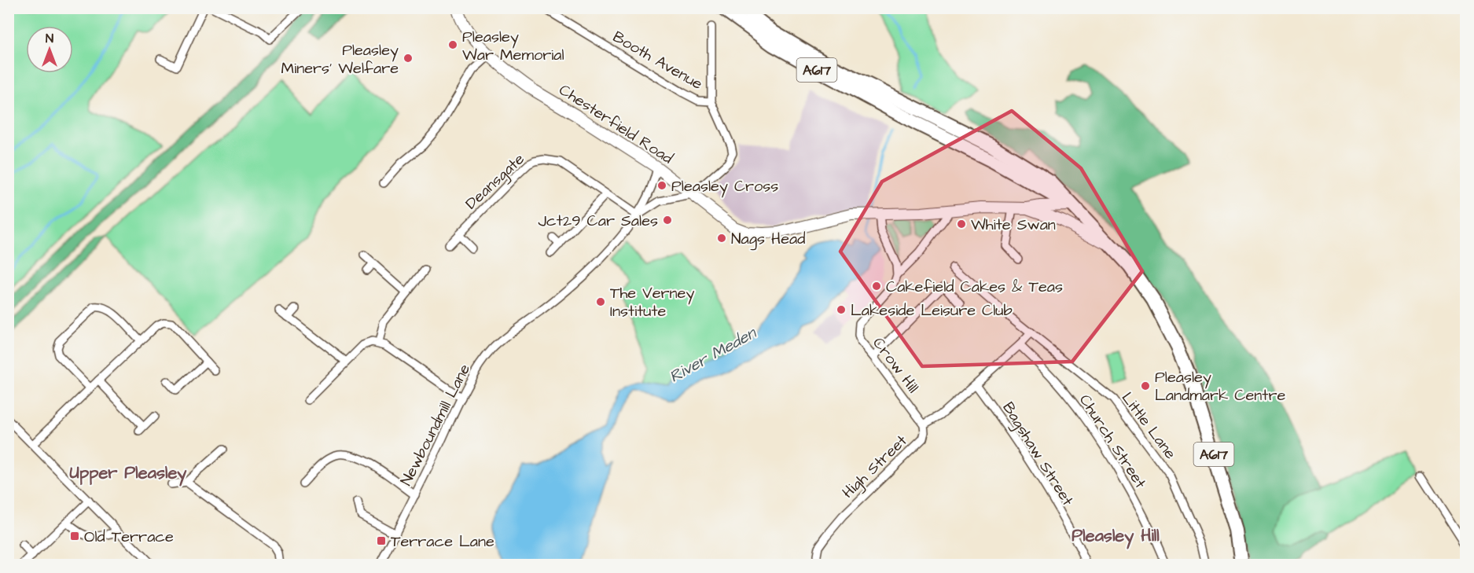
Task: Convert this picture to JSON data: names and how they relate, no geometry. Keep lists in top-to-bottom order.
{
  "streets": {
    "highway": ["A617"],
    "street": [
      "Booth Avenue",
      "Chesterfield Road",
      "Deansgate",
      "Crow Hill",
      "Newboundmill Lane",
      "Little Lane",
      "Church Street",
      "Bagshaw Street",
      "High Street"
    ]
  },
  "crossings": [
    ["Chesterfield Road", "Newboundmill Lane"],
    ["Deansgate", "Newboundmill Lane"],
    ["Crow Hill", "High Street"]
  ],
  "districts": ["Upper Pleasley", "Pleasley Hill"],
  "water": ["River Meden"],
  "places": {
    "other": [
      "Pleasley War Memorial",
      "Pleasley Miners' Welfare",
      "Pleasley Cross",
      "Jct29 Car Sales",
      "White Swan",
      "Nags Head",
      "Cakefield Cakes & Teas",
      "The Verney Institute",
      "Lakeside Leisure Club",
      "Pleasley Landmark Centre"
    ],
    "transit": ["Old Terrace", "Terrace Lane"]
  },
  "north": "top"
}
